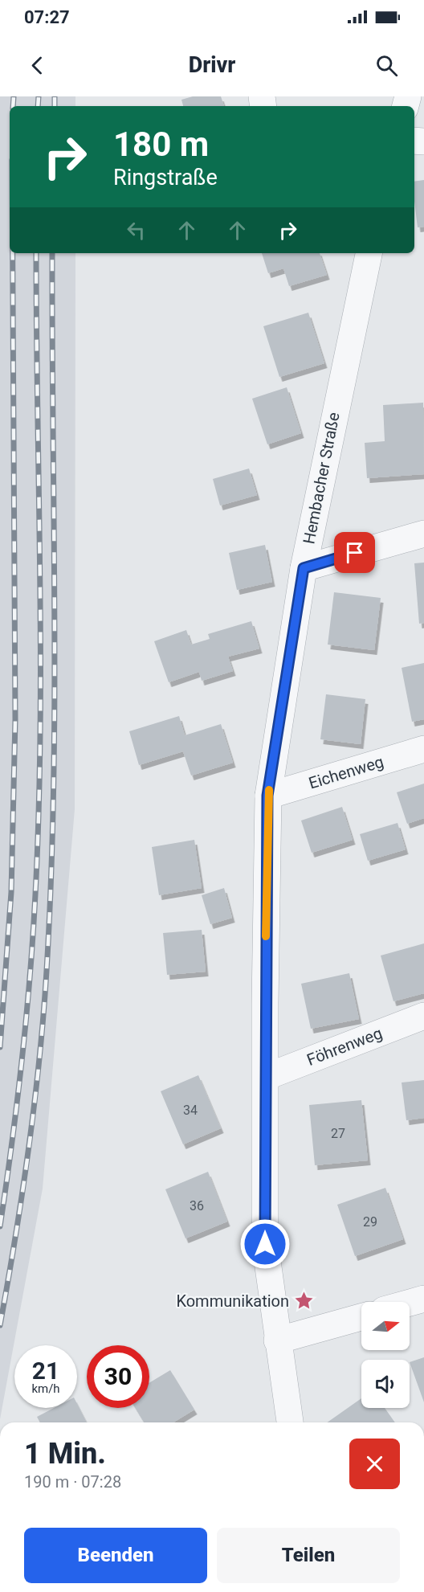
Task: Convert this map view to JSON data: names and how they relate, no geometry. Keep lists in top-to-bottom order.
{
  "streets": {
    "street": ["Hembacher Straße", "Eichenweg", "Föhrenweg"]
  },
  "crossings": [
    ["Hembacher Straße", "Eichenweg"],
    ["Hembacher Straße", "Föhrenweg"]
  ],
  "places": {
    "place": ["Kommunikation"]
  },
  "house_numbers": [
    "34",
    "27",
    "36",
    "29"
  ],
  "north": "right",
  "page": {
    "status": "07:27",
    "header": "Drivr",
    "turn": ["180 m", "Ringstraße"],
    "speed": "21 km/h",
    "limit": "30",
    "heading": ["1 Min.", "190 m · 07:28"],
    "buttons": ["Beenden", "Teilen"]
  }
}
